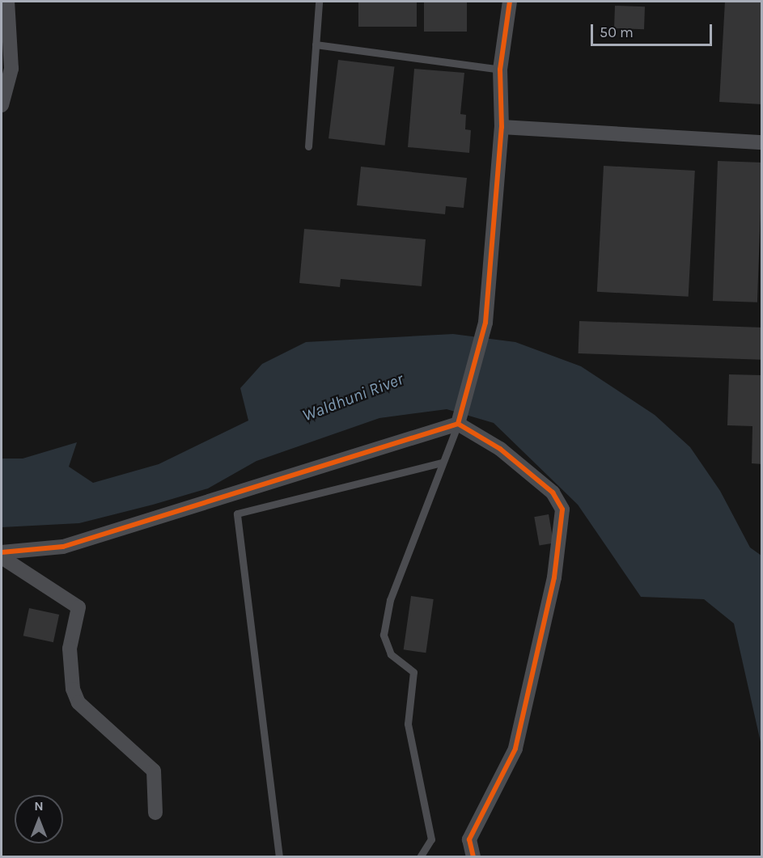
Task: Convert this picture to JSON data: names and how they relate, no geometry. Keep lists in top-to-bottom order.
{
  "water": ["Waldhuni River"],
  "scale_bar": "50 m",
  "north": "top"
}
